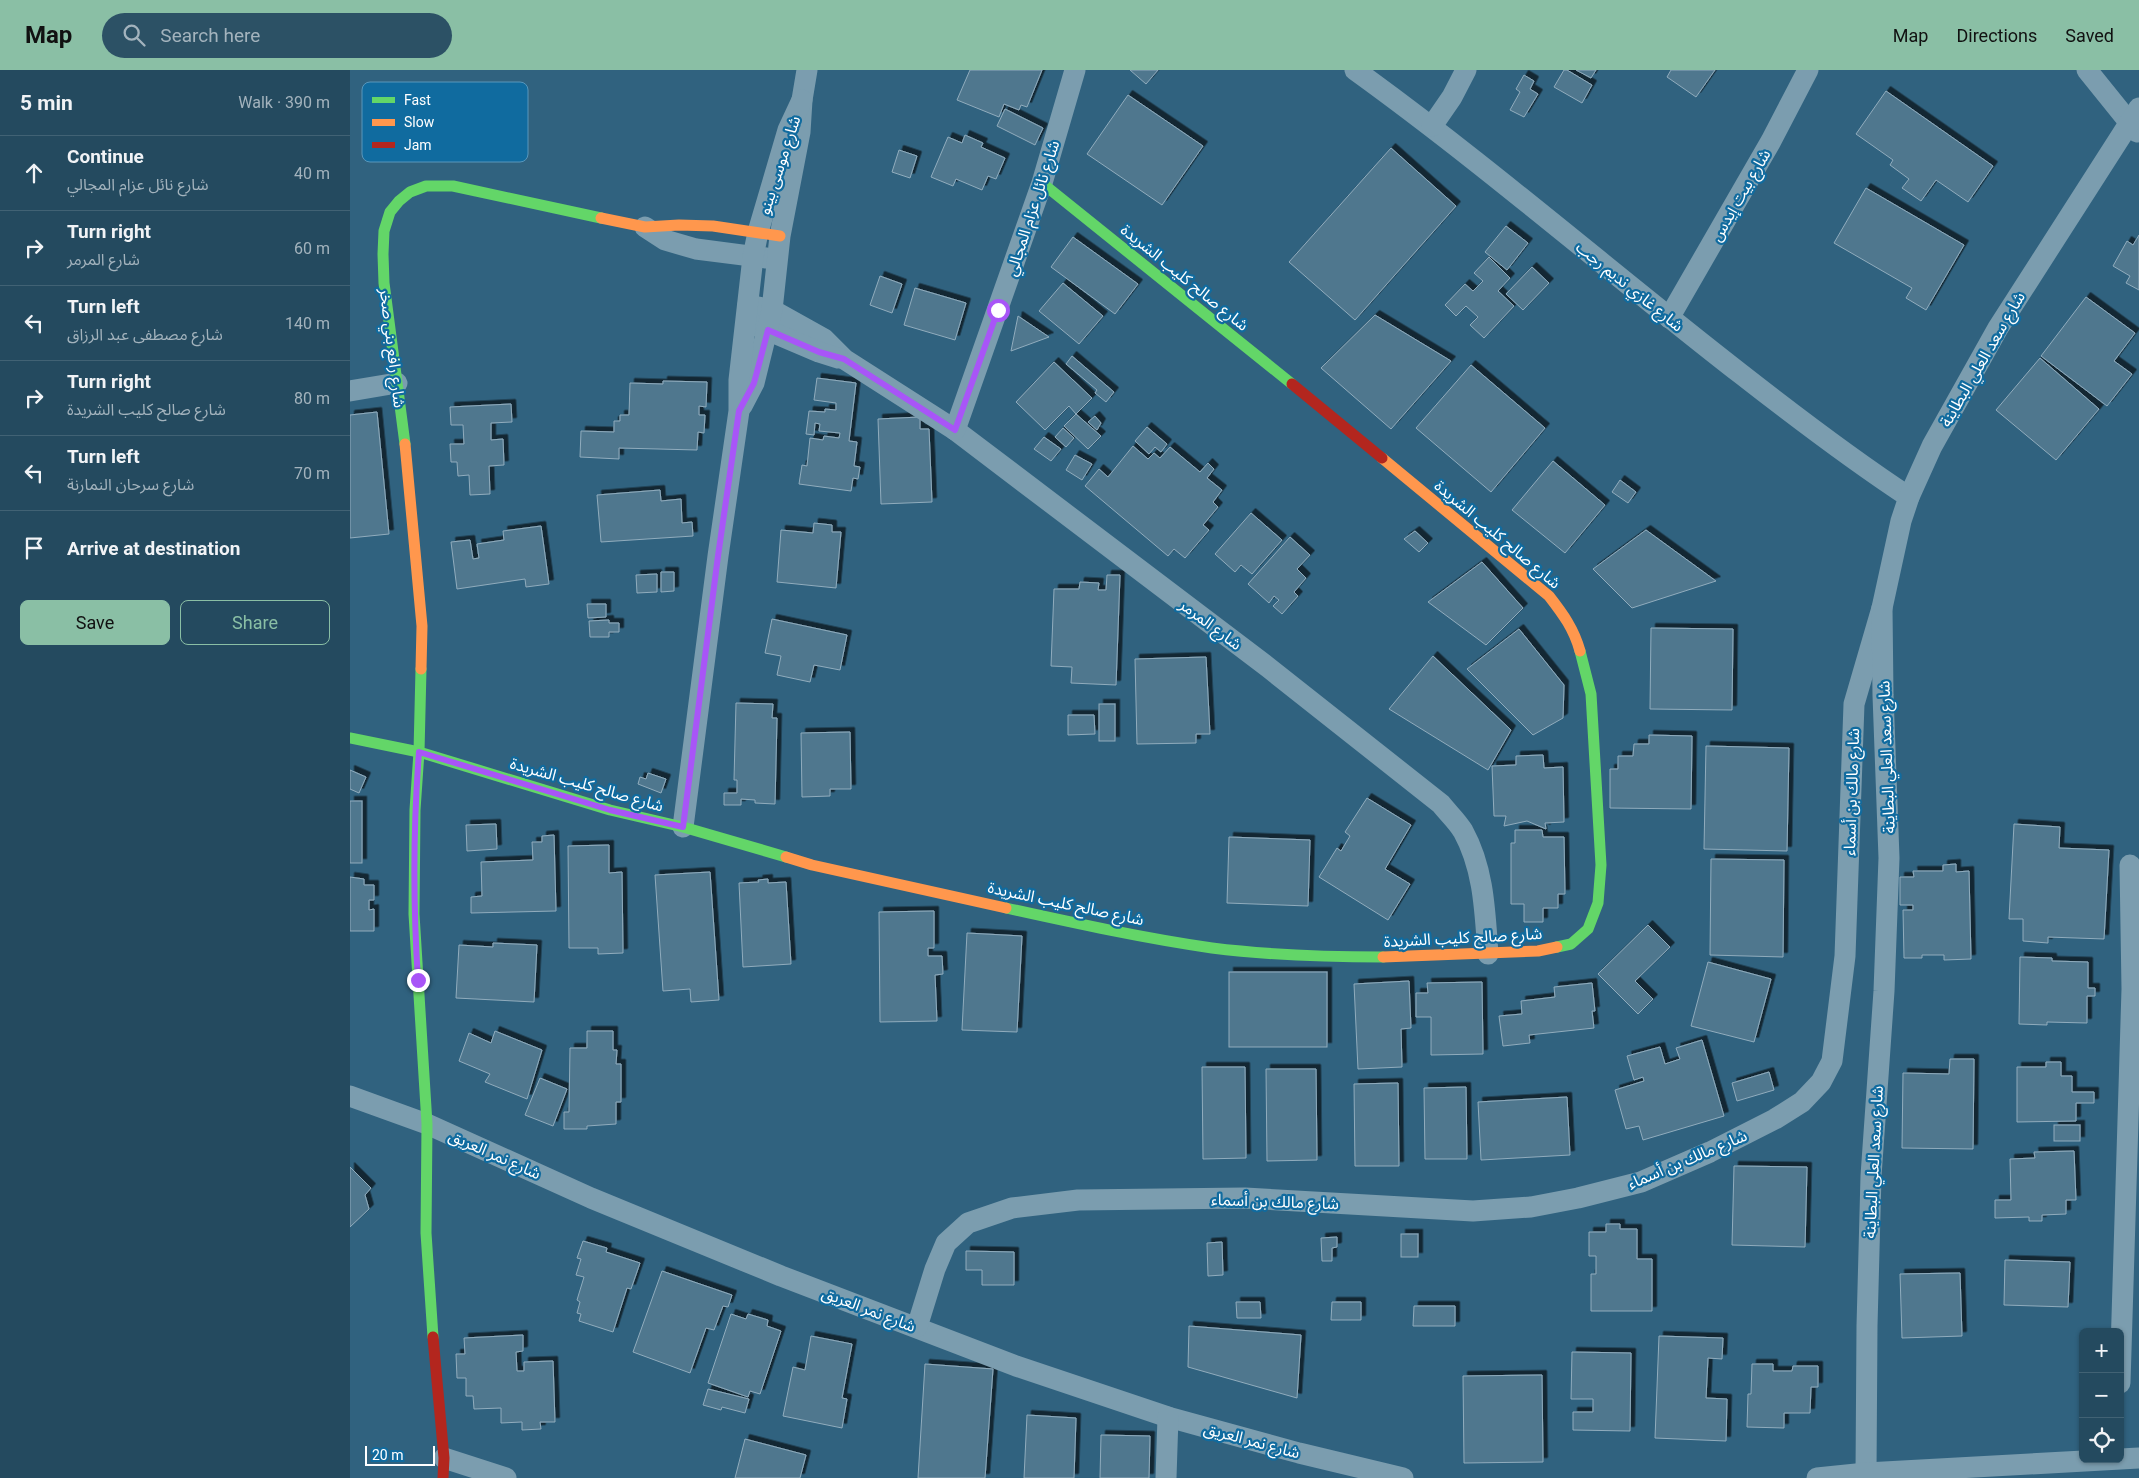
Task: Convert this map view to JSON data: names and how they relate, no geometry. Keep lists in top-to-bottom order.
{
  "streets": {
    "street": [
      "شارع موسى بينو",
      "شارع بيت إيدس",
      "شارع نائل عزام المجالي",
      "شارع صالح كليب الشريدة",
      "شارع غازي نديم رجب",
      "شارع رافع بني صخر",
      "شارع سعد العلي البطاينة",
      "شارع المرمر",
      "شارع مالك بن أسماء",
      "شارع نمر العريق"
    ]
  },
  "crossings": [
    ["شارع موسى بينو", "شارع رافع بني صخر"],
    ["شارع موسى بينو", "شارع المرمر"],
    ["شارع بيت إيدس", "شارع غازي نديم رجب"],
    ["شارع نائل عزام المجالي", "شارع صالح كليب الشريدة"],
    ["شارع نائل عزام المجالي", "شارع المرمر"],
    ["شارع صالح كليب الشريدة", "شارع رافع بني صخر"],
    ["شارع صالح كليب الشريدة", "شارع المرمر"],
    ["شارع غازي نديم رجب", "شارع سعد العلي البطاينة"],
    ["شارع رافع بني صخر", "شارع نمر العريق"],
    ["شارع سعد العلي البطاينة", "شارع مالك بن أسماء"],
    ["شارع مالك بن أسماء", "شارع نمر العريق"]
  ],
  "legend": ["Fast", "Slow", "Jam"],
  "scale_bar": "20 m",
  "page": {
    "header": "Map",
    "search": "Search here",
    "nav": ["Map", "Directions", "Saved"],
    "heading": ["5 min", "Walk · 390 m"],
    "list": [
      ["Continue", "شارع نائل عزام المجالي", "40 m"],
      ["Turn right", "شارع المرمر", "60 m"],
      ["Turn left", "شارع مصطفى عبد الرزاق", "140 m"],
      ["Turn right", "شارع صالح كليب الشريدة", "80 m"],
      ["Turn left", "شارع سرحان النمارنة", "70 m"],
      "Arrive at destination"
    ],
    "buttons": ["Save", "Share"],
    "map_buttons": ["+", "−"],
    "scale": "20 m"
  }
}
